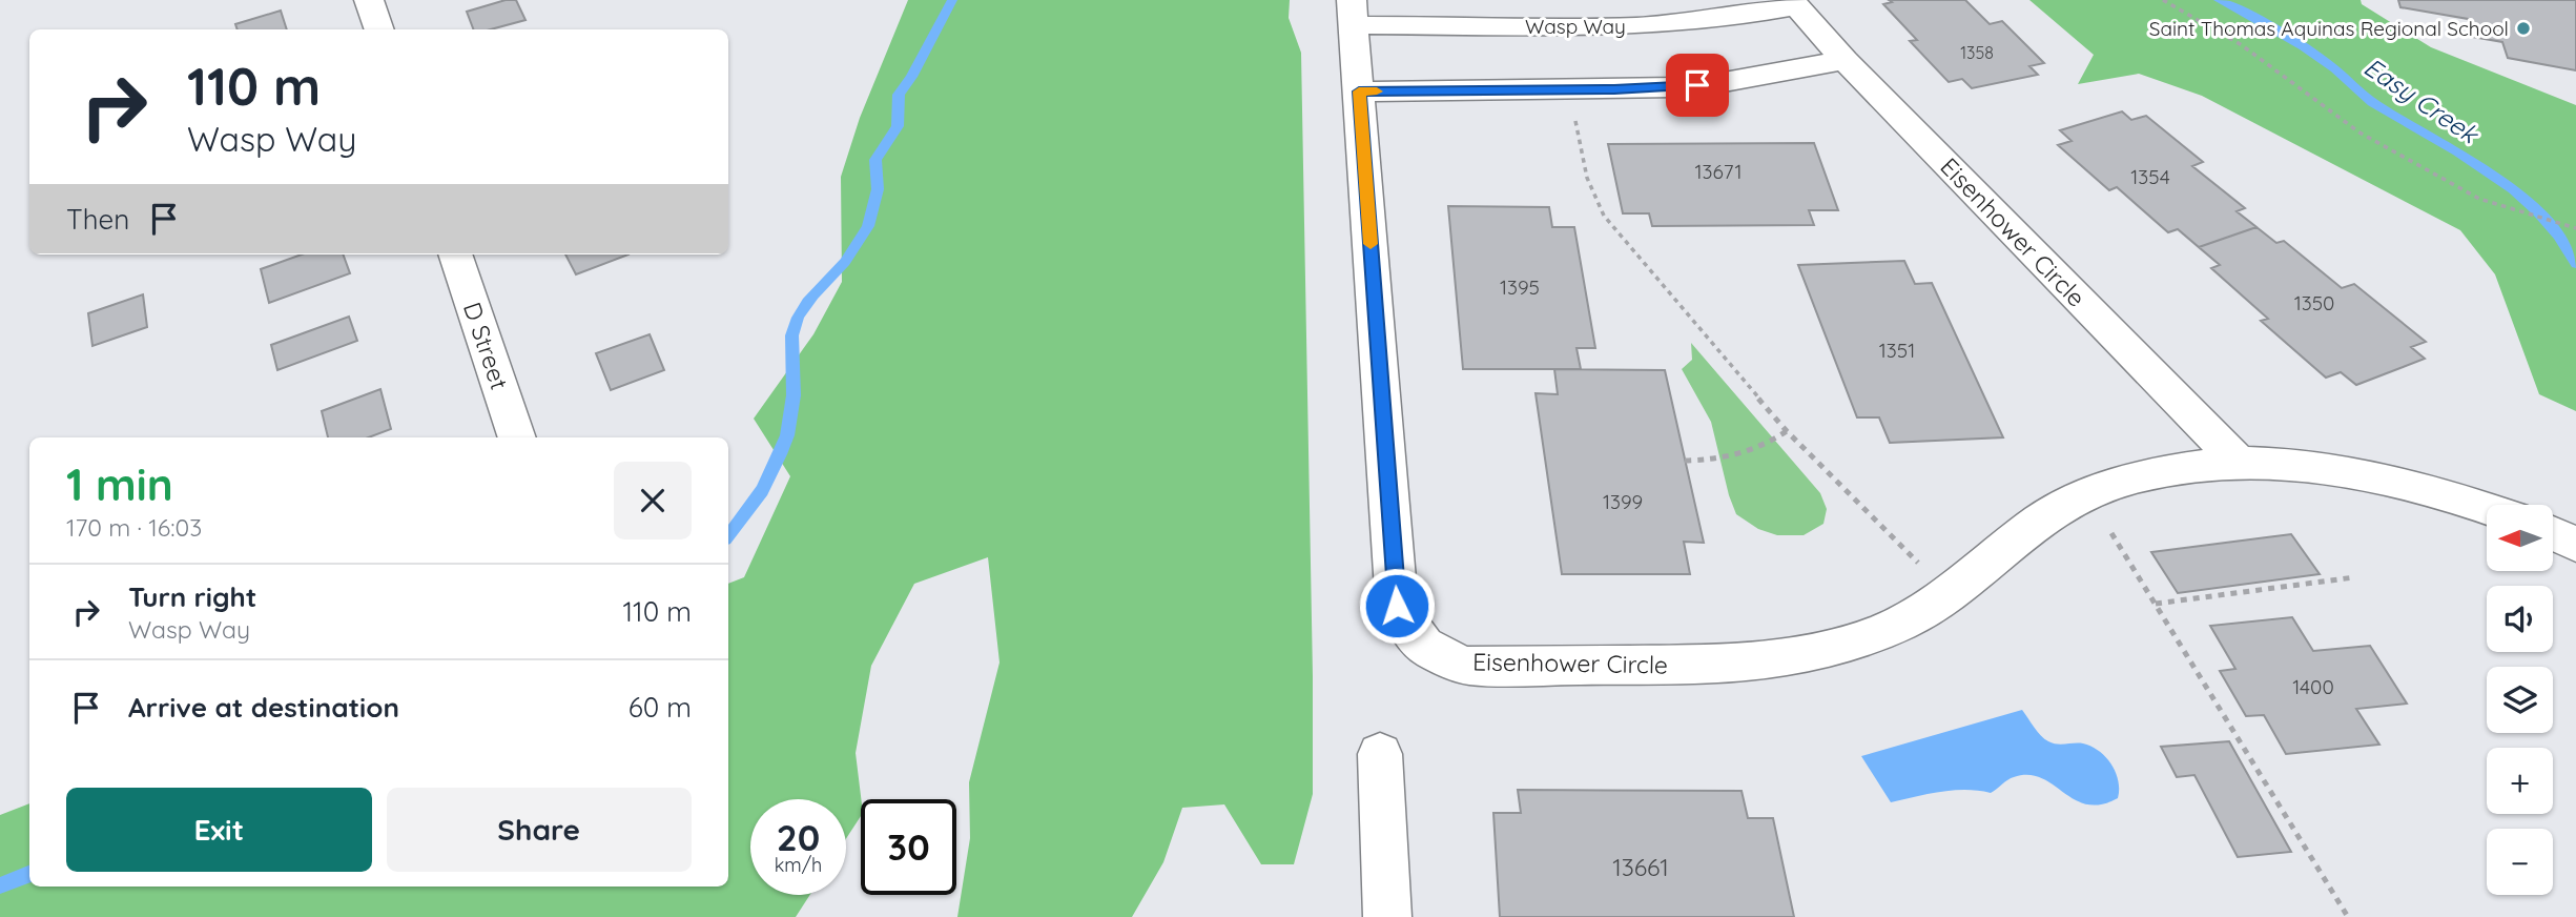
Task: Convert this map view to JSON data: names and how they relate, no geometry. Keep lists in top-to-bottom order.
{
  "streets": {
    "street": ["Wasp Way", "Eisenhower Circle", "D Street"]
  },
  "crossings": [
    ["Wasp Way", "Eisenhower Circle"]
  ],
  "water": ["Easy Creek"],
  "places": ["Saint Thomas Aquinas Regional School"],
  "house_numbers": [
    "1358",
    "13671",
    "1354",
    "1395",
    "1350",
    "1351",
    "1399",
    "1400",
    "13661"
  ],
  "north": "left",
  "page": {
    "turn": ["110 m", "Wasp Way"],
    "then": "Then",
    "heading": ["1 min", "170 m · 16:03"],
    "map_buttons": ["+", "−"],
    "list": [
      {
        "name": "Turn right",
        "note": "Wasp Way",
        "value": "110 m"
      },
      {
        "name": "Arrive at destination",
        "value": "60 m"
      }
    ],
    "buttons": ["Exit", "Share"],
    "speed": "20 km/h",
    "limit": "30"
  }
}
